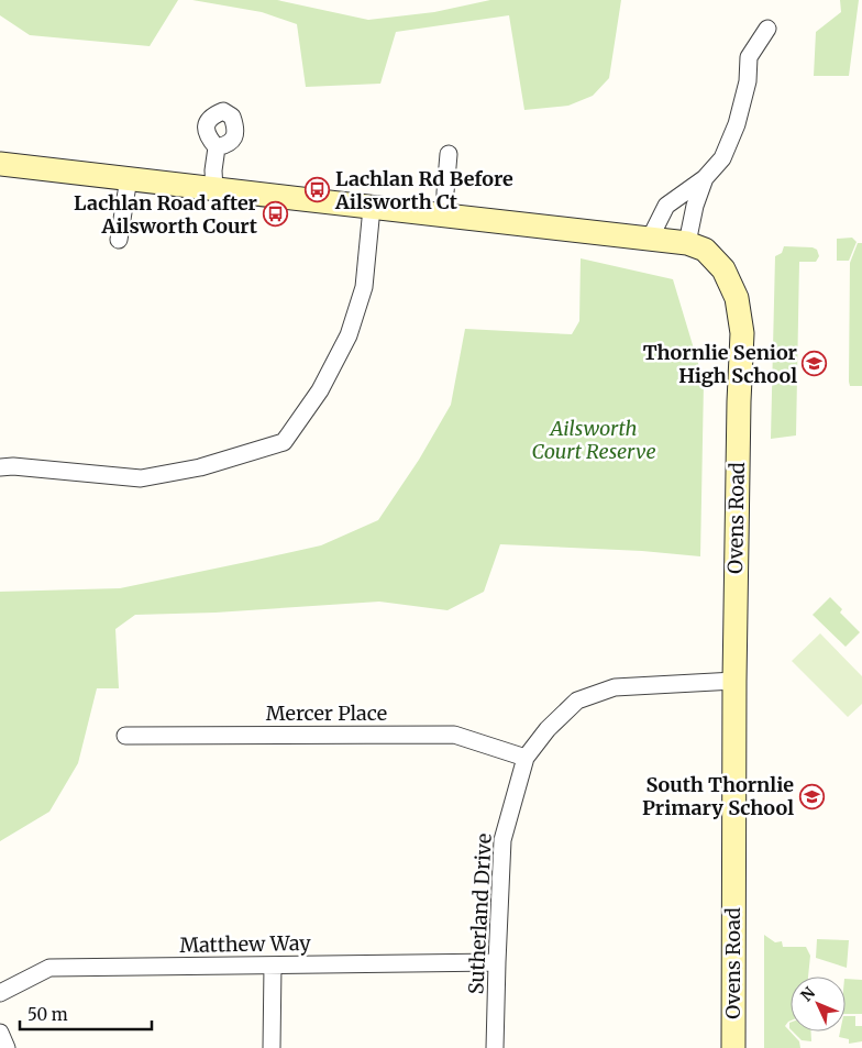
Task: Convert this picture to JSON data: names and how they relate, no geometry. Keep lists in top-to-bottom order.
{
  "streets": {
    "street": [
      "Ovens Road",
      "Mercer Place",
      "Sutherland Drive",
      "Matthew Way"
    ]
  },
  "crossings": [
    ["Ovens Road", "Sutherland Drive"],
    ["Mercer Place", "Sutherland Drive"],
    ["Sutherland Drive", "Matthew Way"]
  ],
  "parks": ["Ailsworth Court Reserve"],
  "places": {
    "bus stop": ["Lachlan Rd Before Ailsworth Ct", "Lachlan Road after Ailsworth Court"],
    "school or university": ["Thornlie Senior High School", "South Thornlie Primary School"]
  },
  "scale_bar": "50 m",
  "north": "top left"
}
